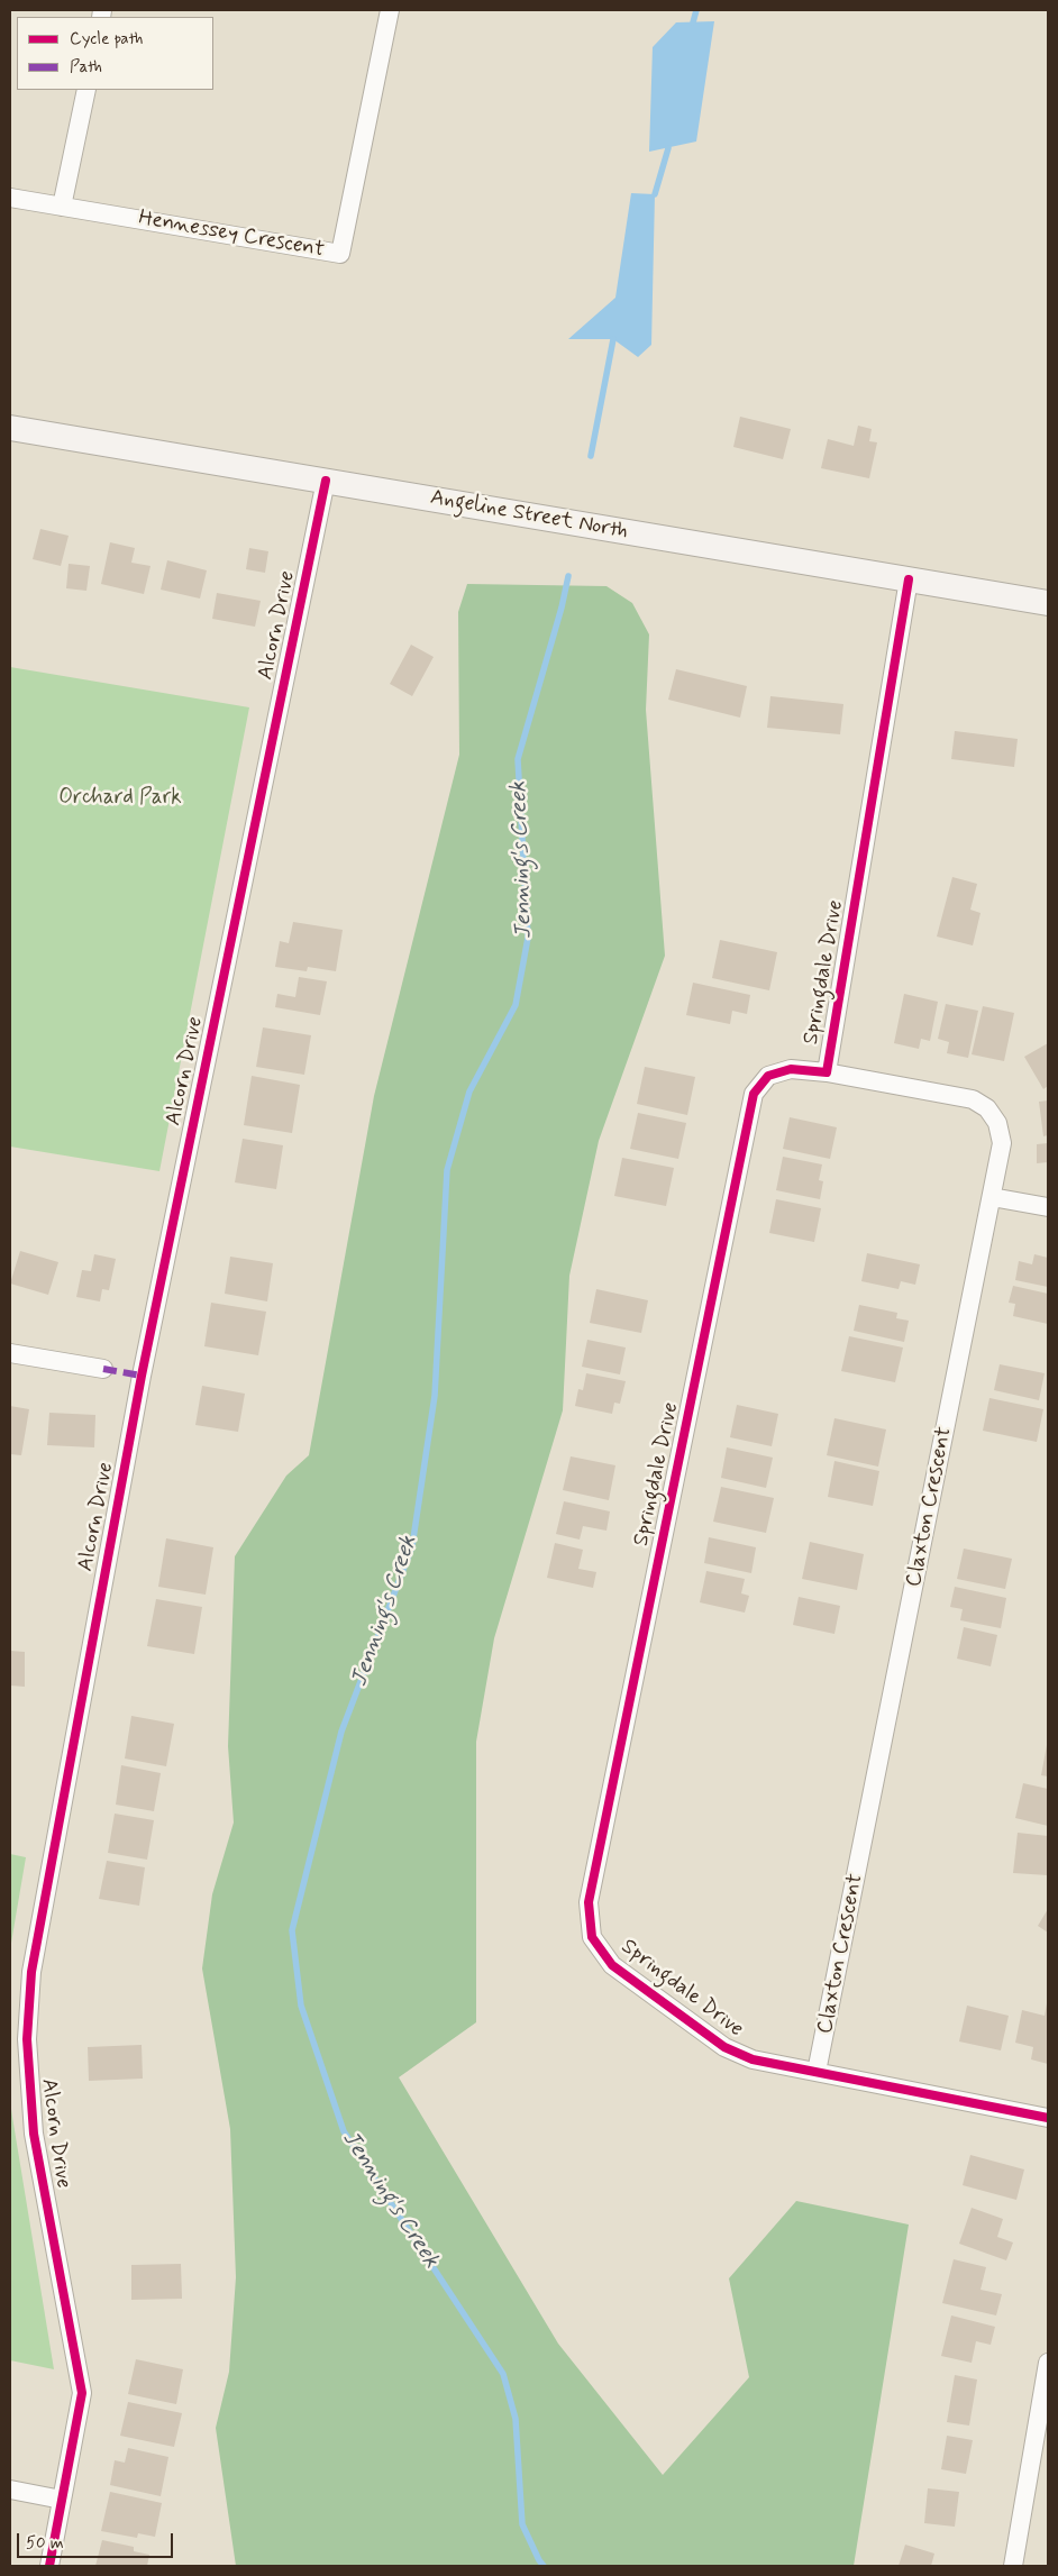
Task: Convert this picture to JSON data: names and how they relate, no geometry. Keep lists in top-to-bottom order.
{
  "streets": {
    "main road": ["Angeline Street North"],
    "street": [
      "Hennessey Crescent",
      "Alcorn Drive",
      "Springdale Drive",
      "Claxton Crescent"
    ]
  },
  "crossings": [
    ["Angeline Street North", "Alcorn Drive"],
    ["Angeline Street North", "Springdale Drive"],
    ["Springdale Drive", "Claxton Crescent"]
  ],
  "water": ["Jenning's Creek"],
  "parks": ["Orchard Park"],
  "legend": ["Cycle path", "Path"],
  "scale_bar": "50 m"
}
